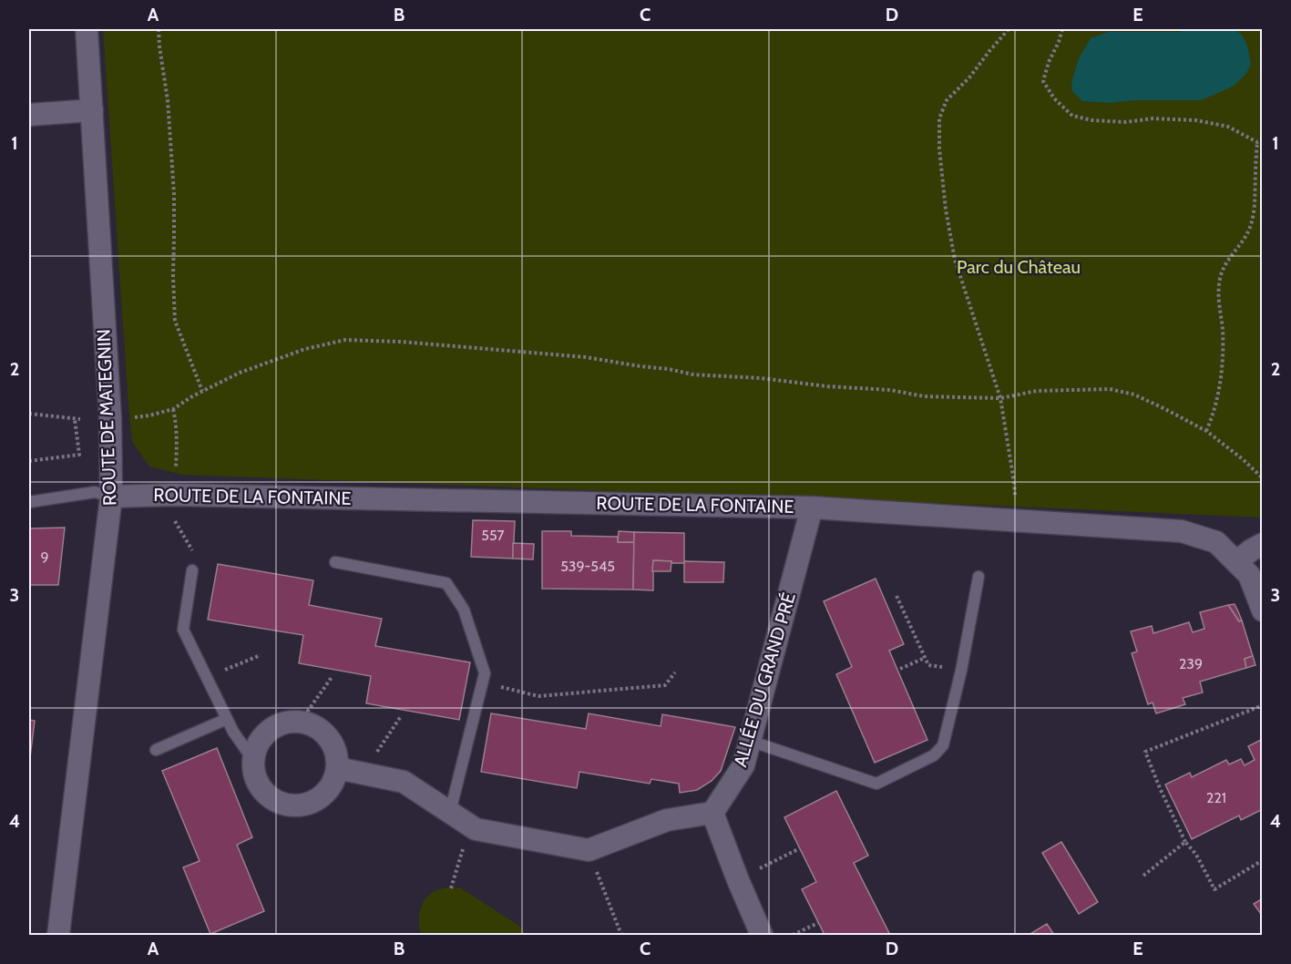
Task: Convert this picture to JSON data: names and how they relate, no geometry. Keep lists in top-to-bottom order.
{
  "streets": {
    "street": ["ROUTE DE MATEGNIN", "ROUTE DE LA FONTAINE", "ALLÉE DU GRAND PRÉ"]
  },
  "crossings": [
    ["ROUTE DE MATEGNIN", "ROUTE DE LA FONTAINE"],
    ["ROUTE DE LA FONTAINE", "ALLÉE DU GRAND PRÉ"]
  ],
  "parks": ["Parc du Château"],
  "house_numbers": [
    "557",
    "9",
    "539-545",
    "239",
    "221"
  ],
  "grid": {
    "columns": [
      "A",
      "B",
      "C",
      "D",
      "E"
    ],
    "rows": [
      "1",
      "2",
      "3",
      "4"
    ]
  }
}
